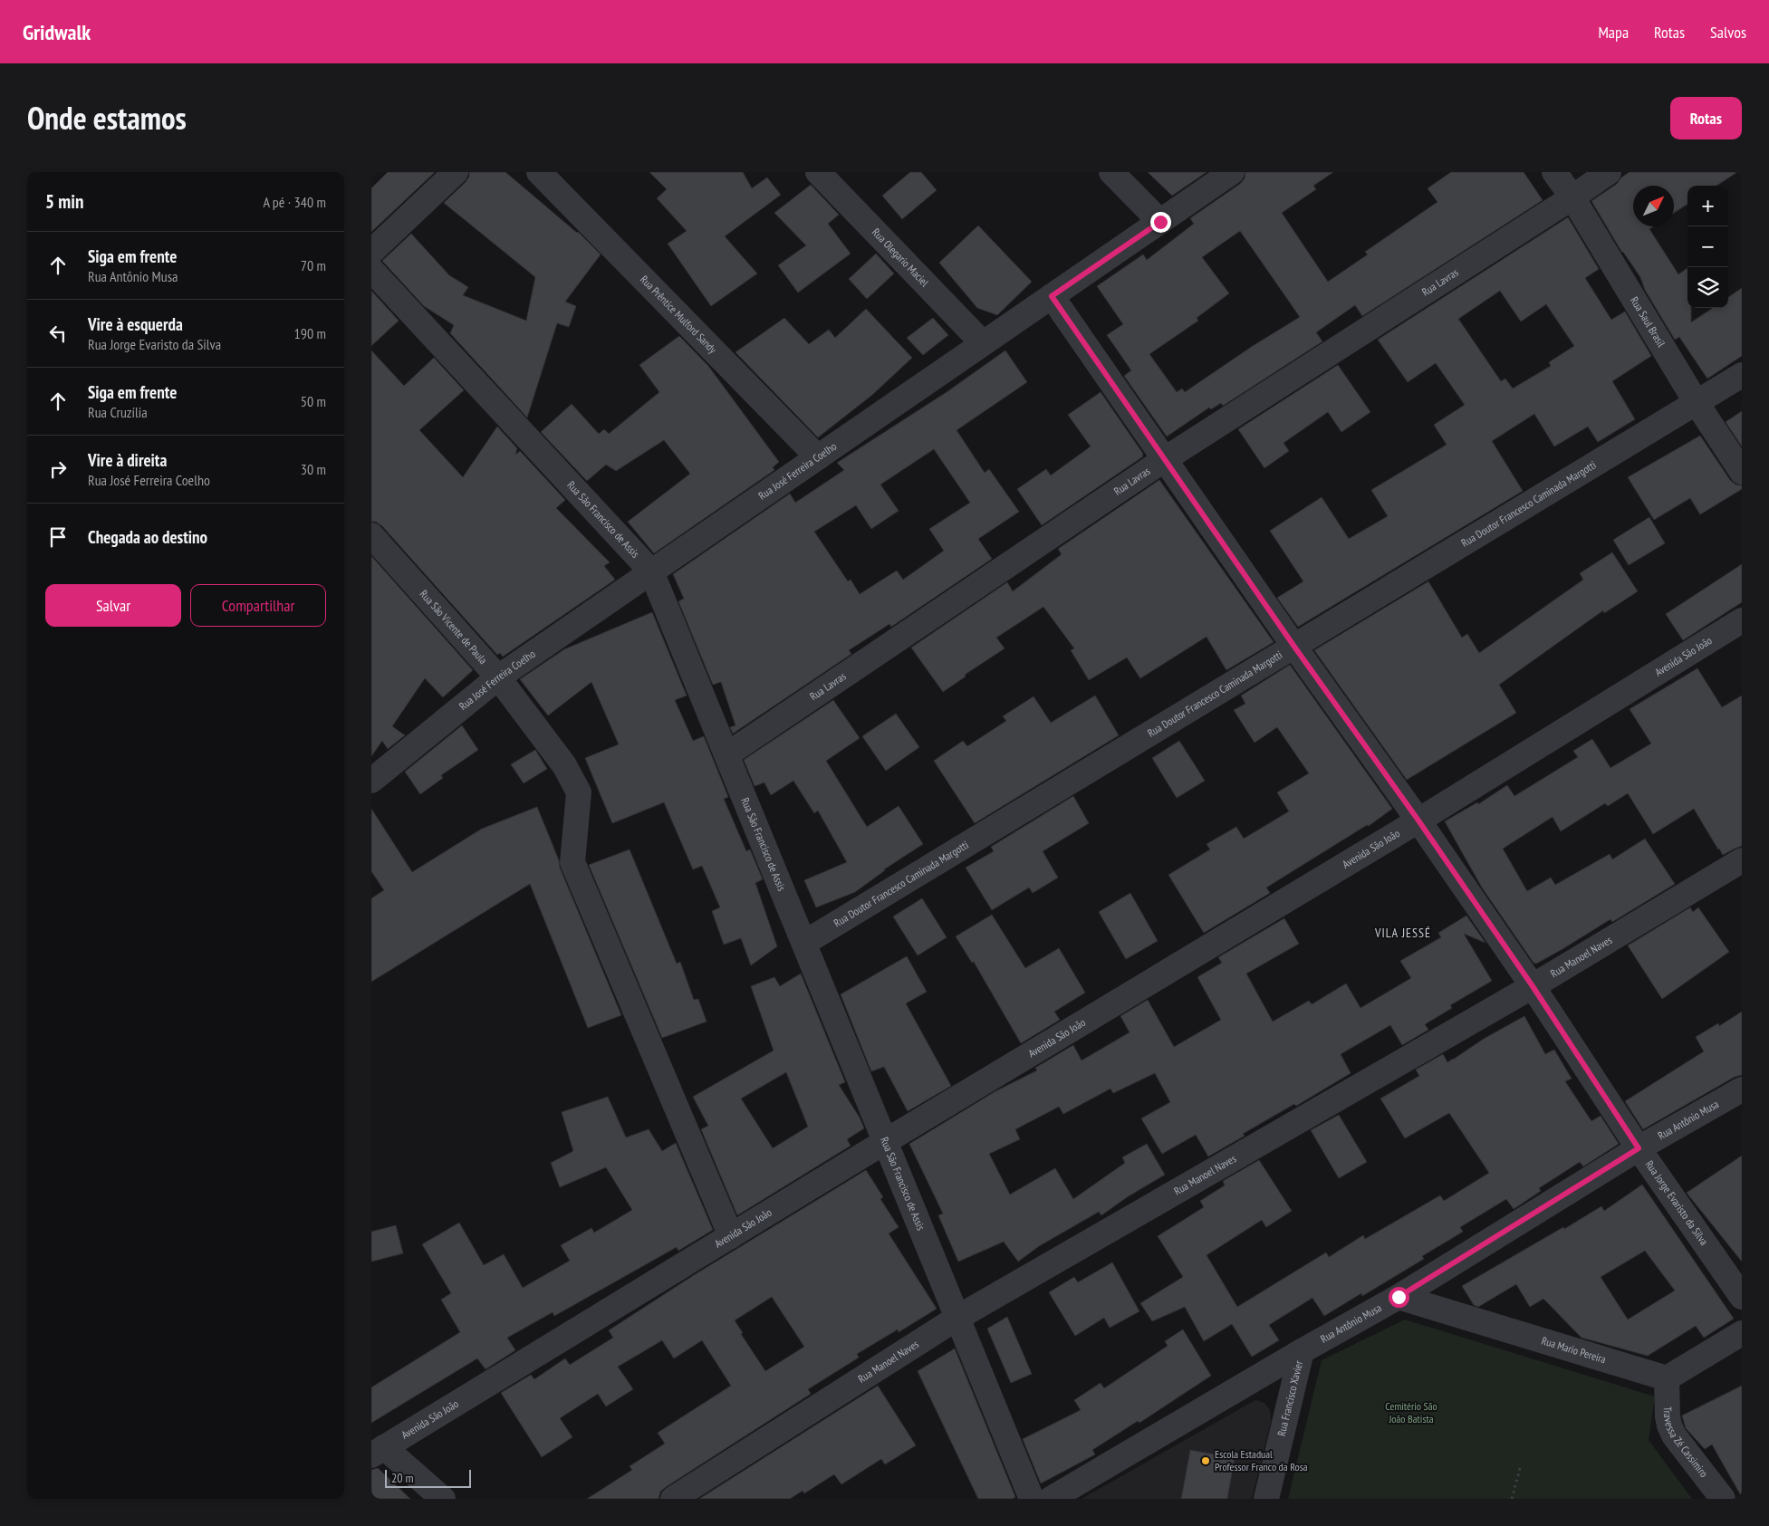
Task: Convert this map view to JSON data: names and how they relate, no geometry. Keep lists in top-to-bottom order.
{
  "streets": {
    "street": [
      "Rua Olegario Maciel",
      "Rua Lavras",
      "Rua Prêntice Mulford Sandy",
      "Rua Saul Brasil",
      "Rua José Ferreira Coelho",
      "Rua Doutor Francesco Caminada Margotti",
      "Rua São Francisco de Assis",
      "Rua São Vicente de Paula",
      "Avenida São João",
      "Rua Manoel Naves",
      "Rua Antônio Musa",
      "Rua Jorge Evaristo da Silva",
      "Rua Mario Pereira",
      "Rua Francisco Xavier",
      "Travessa Zé Cassimiro"
    ]
  },
  "crossings": [
    ["Rua Olegario Maciel", "Rua José Ferreira Coelho"],
    ["Rua Lavras", "Rua Saul Brasil"],
    ["Rua Lavras", "Rua São Francisco de Assis"],
    ["Rua Lavras", "Rua Jorge Evaristo da Silva"],
    ["Rua Prêntice Mulford Sandy", "Rua José Ferreira Coelho"],
    ["Rua Saul Brasil", "Rua Doutor Francesco Caminada Margotti"],
    ["Rua José Ferreira Coelho", "Rua São Francisco de Assis"],
    ["Rua José Ferreira Coelho", "Rua São Vicente de Paula"],
    ["Rua José Ferreira Coelho", "Rua Jorge Evaristo da Silva"],
    ["Rua Doutor Francesco Caminada Margotti", "Rua São Francisco de Assis"],
    ["Rua Doutor Francesco Caminada Margotti", "Rua Jorge Evaristo da Silva"],
    ["Rua São Francisco de Assis", "Avenida São João"],
    ["Rua São Francisco de Assis", "Rua Manoel Naves"],
    ["Rua São Vicente de Paula", "Avenida São João"],
    ["Avenida São João", "Rua Jorge Evaristo da Silva"],
    ["Rua Manoel Naves", "Rua Jorge Evaristo da Silva"],
    ["Rua Antônio Musa", "Rua Jorge Evaristo da Silva"],
    ["Rua Antônio Musa", "Rua Mario Pereira"],
    ["Rua Antônio Musa", "Rua Francisco Xavier"],
    ["Rua Mario Pereira", "Travessa Zé Cassimiro"]
  ],
  "districts": ["VILA JESSÉ"],
  "parks": ["Cemitério São João Batista"],
  "places": ["Escola Estadual Professor Franco da Rosa"],
  "scale_bar": "20 m",
  "north": "top right",
  "page": {
    "header": "Gridwalk",
    "nav": ["Mapa", "Rotas", "Salvos"],
    "title": "Onde estamos",
    "buttons": [
      "Rotas",
      ["Salvar", "Compartilhar"]
    ],
    "heading": ["5 min", "A pé · 340 m"],
    "map_buttons": ["+", "−"],
    "list": [
      ["Siga em frente", "Rua Antônio Musa", "70 m"],
      ["Vire à esquerda", "Rua Jorge Evaristo da Silva", "190 m"],
      ["Siga em frente", "Rua Cruzília", "50 m"],
      ["Vire à direita", "Rua José Ferreira Coelho", "30 m"],
      "Chegada ao destino"
    ],
    "scale": "20 m"
  }
}
